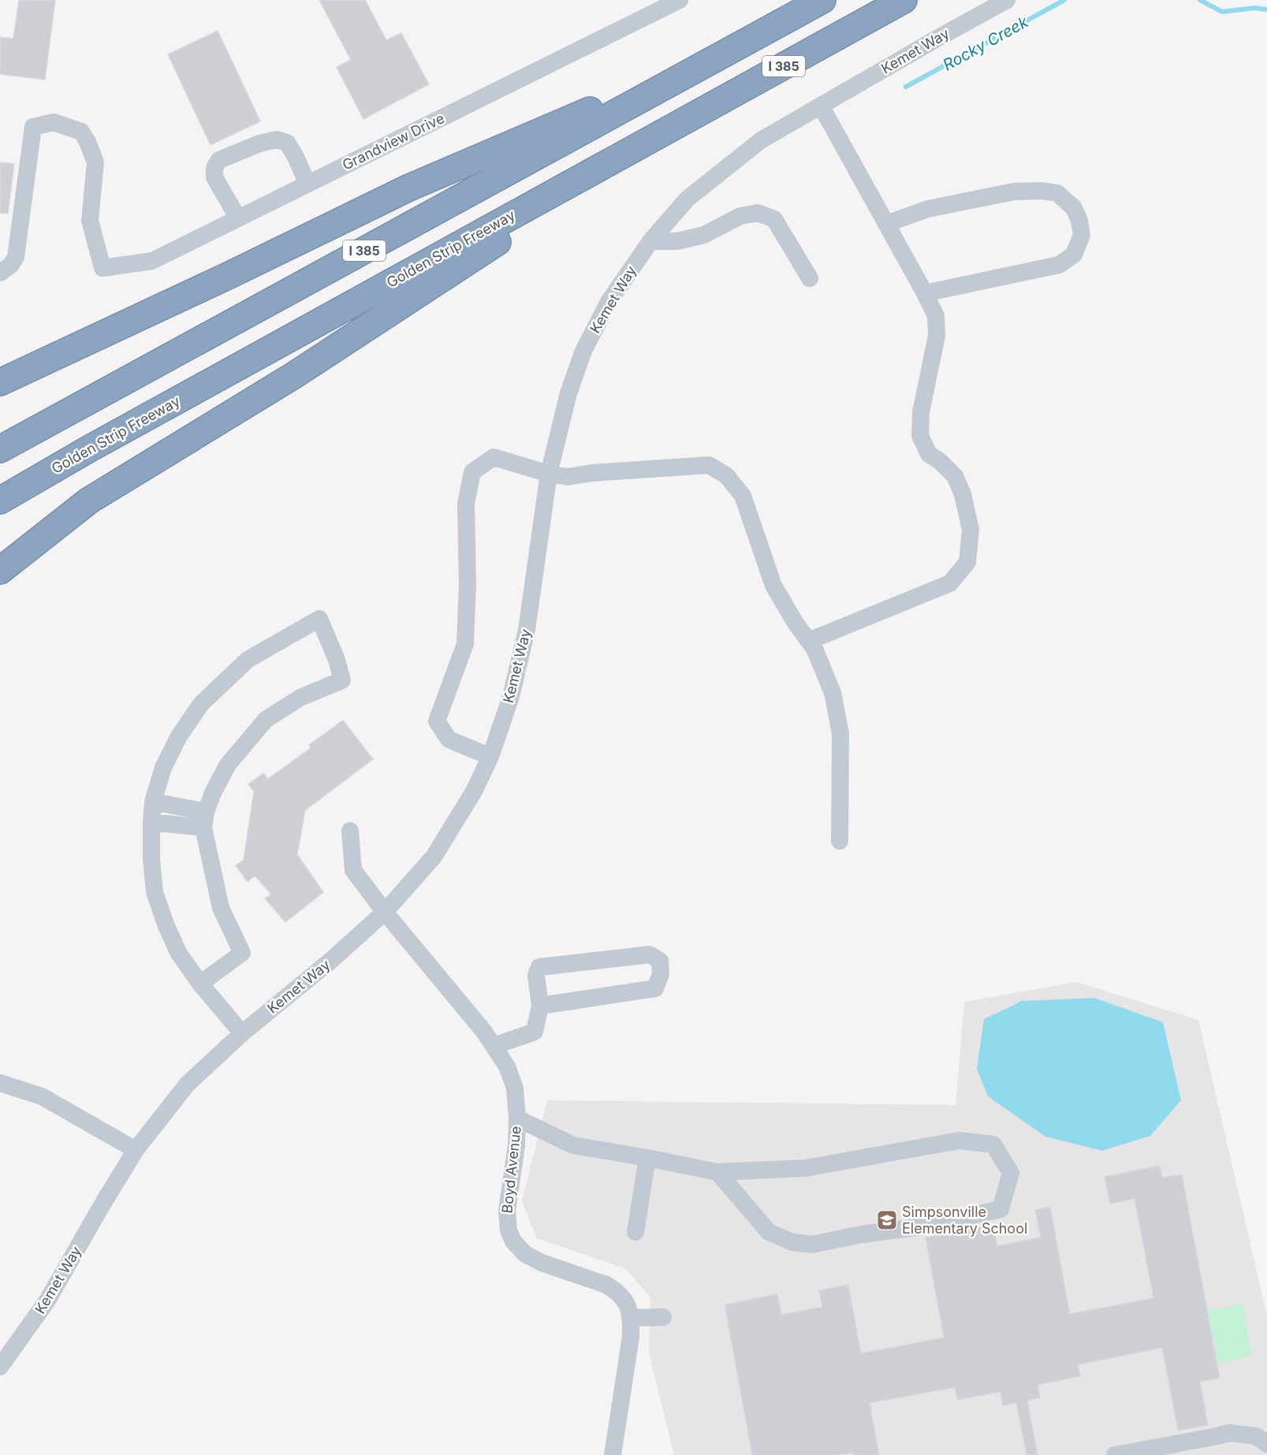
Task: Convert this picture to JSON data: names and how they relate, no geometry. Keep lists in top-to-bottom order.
{
  "streets": {
    "highway": ["I 385", "Golden Strip Freeway"],
    "street": ["Kemet Way", "Grandview Drive", "Boyd Avenue"]
  },
  "crossings": [
    ["Kemet Way", "Boyd Avenue"]
  ],
  "water": ["Rocky Creek"],
  "places": {
    "school or university": ["Simpsonville Elementary School"]
  }
}
